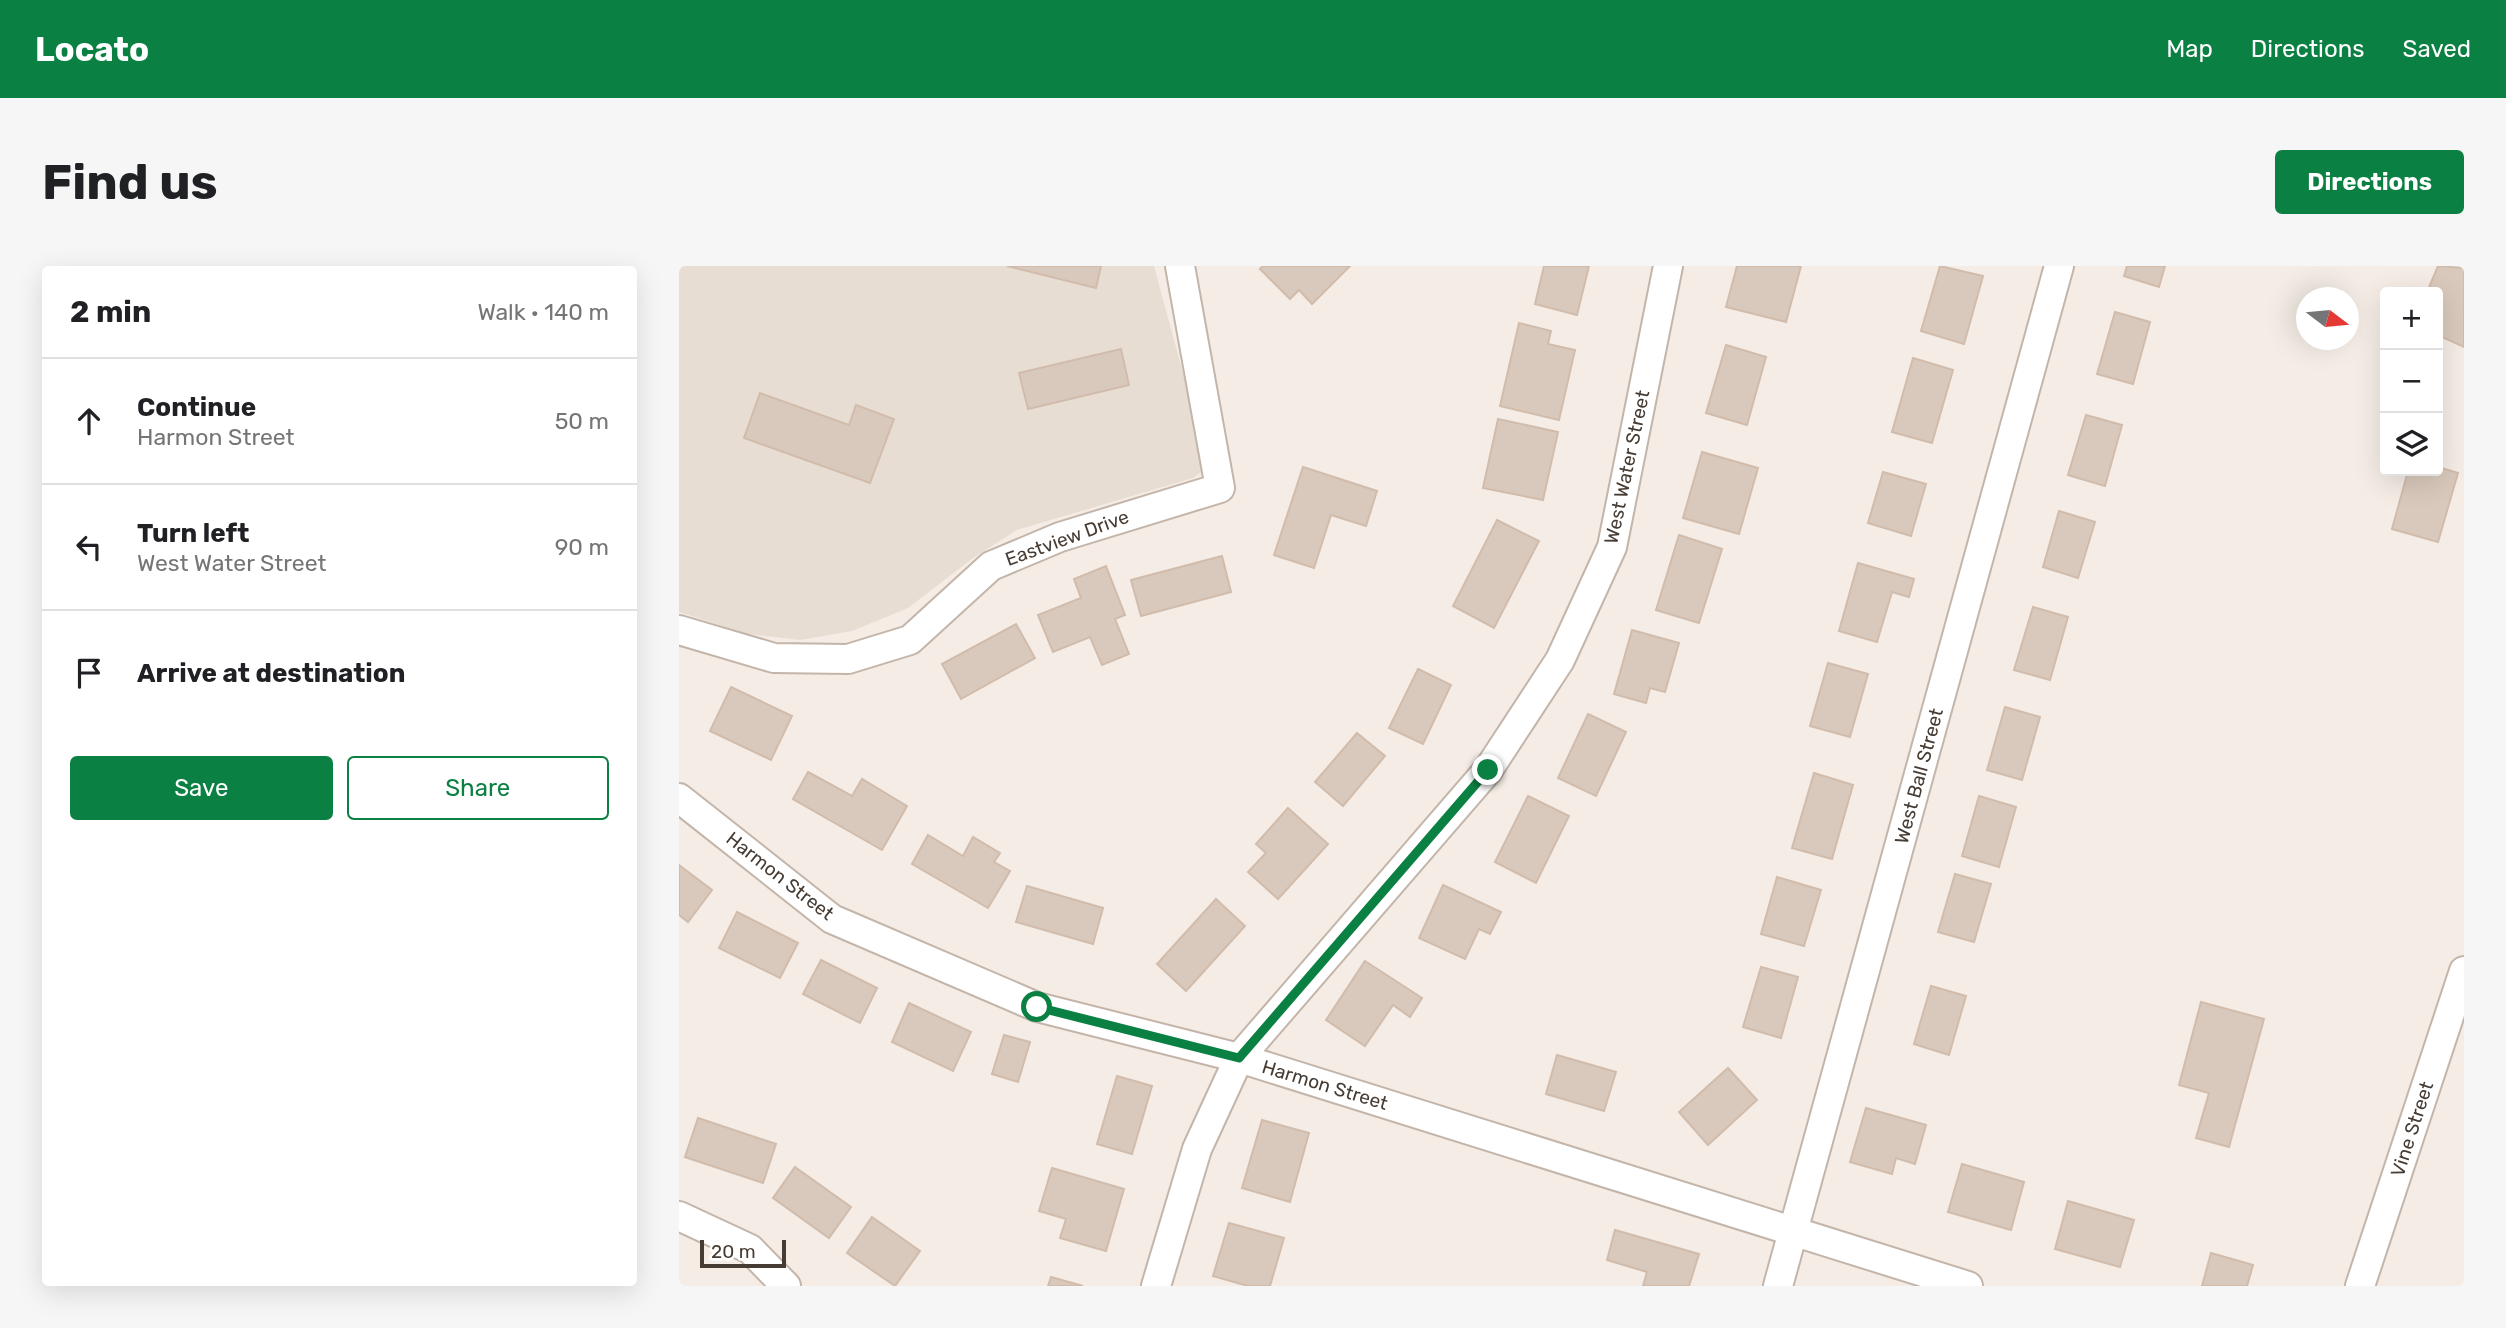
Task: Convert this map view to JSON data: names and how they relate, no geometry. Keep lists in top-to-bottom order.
{
  "streets": {
    "street": [
      "West Water Street",
      "Eastview Drive",
      "West Ball Street",
      "Harmon Street",
      "Vine Street"
    ]
  },
  "crossings": [
    ["West Water Street", "Harmon Street"],
    ["West Ball Street", "Harmon Street"]
  ],
  "scale_bar": "20 m",
  "north": "right",
  "page": {
    "header": "Locato",
    "nav": ["Map", "Directions", "Saved"],
    "buttons": [
      "Directions",
      ["Save", "Share"]
    ],
    "title": "Find us",
    "heading": ["2 min", "Walk · 140 m"],
    "map_buttons": ["+", "−"],
    "list": [
      ["Continue", "Harmon Street", "50 m"],
      ["Turn left", "West Water Street", "90 m"],
      "Arrive at destination"
    ],
    "scale": "20 m"
  }
}
